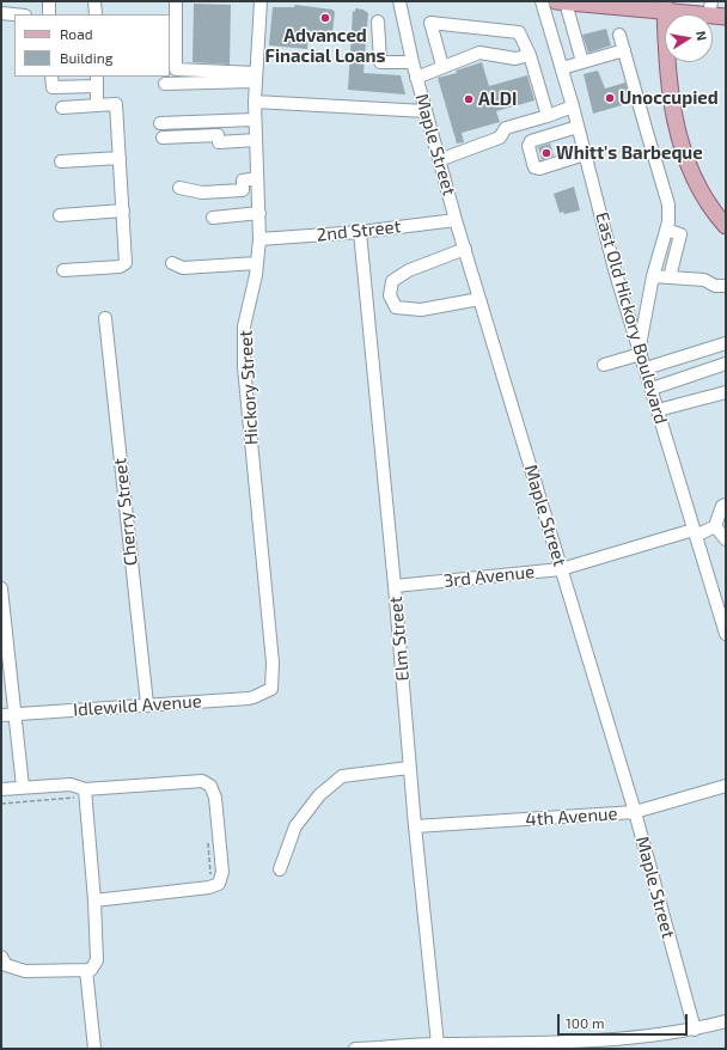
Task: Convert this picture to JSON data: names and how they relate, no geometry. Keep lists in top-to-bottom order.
{
  "streets": {
    "street": [
      "Maple Street",
      "2nd Street",
      "East Old Hickory Boulevard",
      "Hickory Street",
      "Cherry Street",
      "3rd Avenue",
      "Elm Street",
      "Idlewild Avenue",
      "4th Avenue"
    ]
  },
  "crossings": [
    ["Maple Street", "2nd Street"],
    ["Maple Street", "3rd Avenue"],
    ["Maple Street", "4th Avenue"],
    ["2nd Street", "Hickory Street"],
    ["2nd Street", "Elm Street"],
    ["East Old Hickory Boulevard", "3rd Avenue"],
    ["Hickory Street", "Idlewild Avenue"],
    ["Cherry Street", "Idlewild Avenue"],
    ["3rd Avenue", "Elm Street"],
    ["Elm Street", "4th Avenue"]
  ],
  "places": [
    "Advanced Finacial Loans",
    "Unoccupied",
    "ALDI",
    "Whitt's Barbeque"
  ],
  "legend": ["Road", "Building"],
  "scale_bar": "100 m",
  "north": "right"
}
